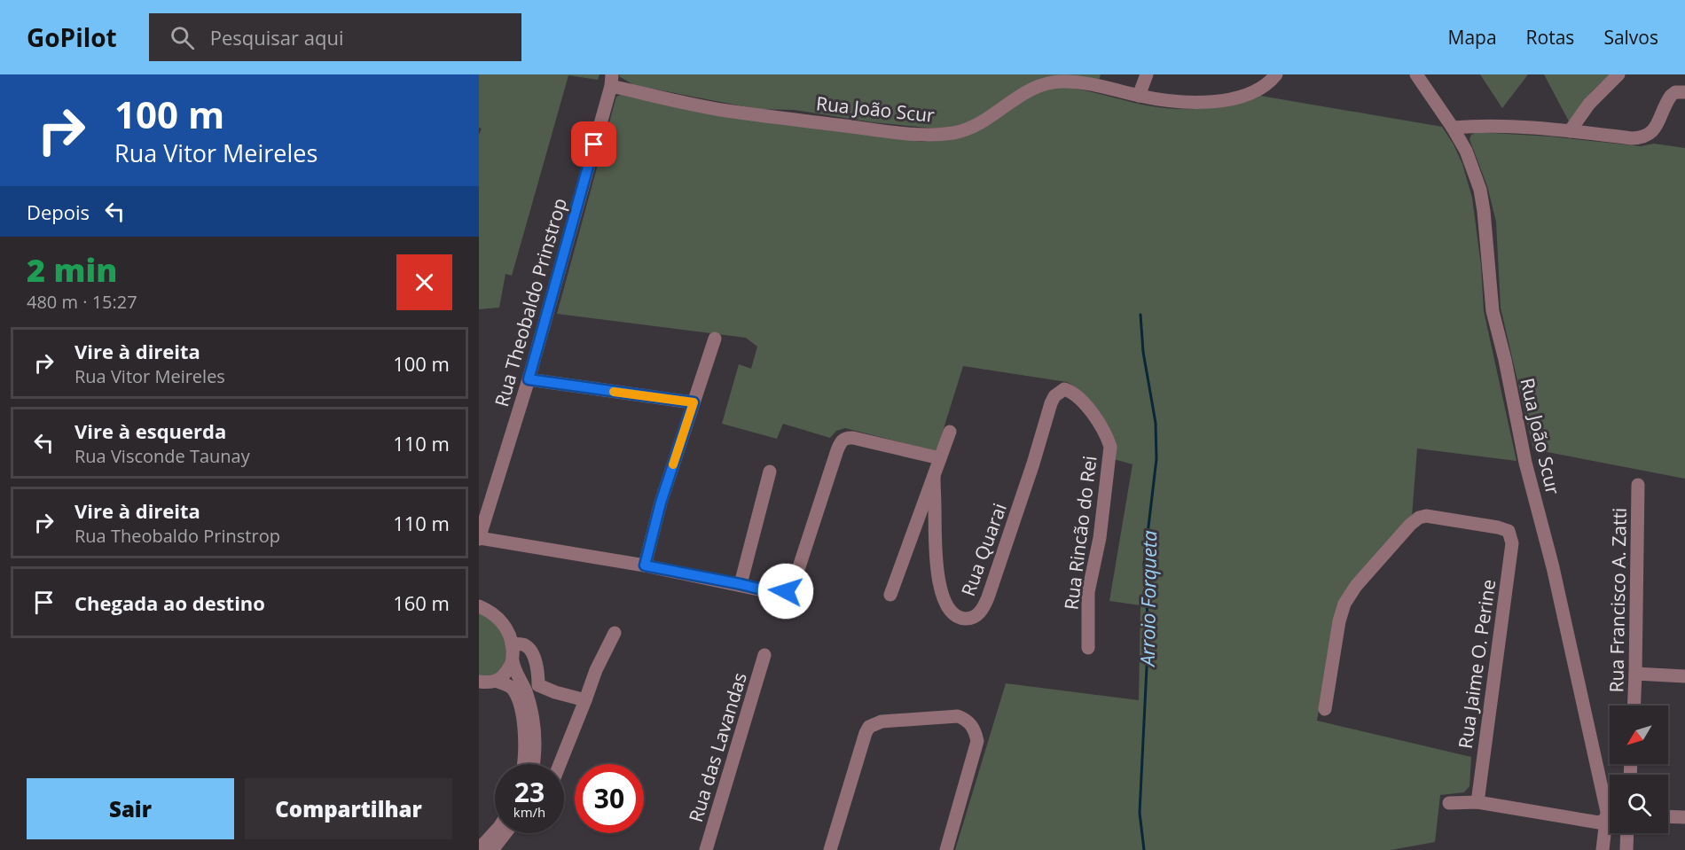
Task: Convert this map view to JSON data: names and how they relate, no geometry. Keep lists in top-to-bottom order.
{
  "streets": {
    "street": [
      "Rua João Scur",
      "Rua Theobaldo Prinstrop",
      "Rua Rincão do Rei",
      "Rua Quarai",
      "Rua Francisco A. Zatti",
      "Rua Jaime O. Perine",
      "Rua das Lavandas"
    ]
  },
  "crossings": [
    ["Rua João Scur", "Rua Theobaldo Prinstrop"],
    ["Rua Rincão do Rei", "Rua Quarai"]
  ],
  "water": ["Arroio Forqueta"],
  "north": "bottom left",
  "page": {
    "header": "GoPilot",
    "search": "Pesquisar aqui",
    "nav": ["Mapa", "Rotas", "Salvos"],
    "turn": ["100 m", "Rua Vitor Meireles"],
    "then": "Depois",
    "heading": ["2 min", "480 m · 15:27"],
    "list": [
      {
        "name": "Vire à direita",
        "note": "Rua Vitor Meireles",
        "value": "100 m"
      },
      {
        "name": "Vire à esquerda",
        "note": "Rua Visconde Taunay",
        "value": "110 m"
      },
      {
        "name": "Vire à direita",
        "note": "Rua Theobaldo Prinstrop",
        "value": "110 m"
      },
      {
        "name": "Chegada ao destino",
        "value": "160 m"
      }
    ],
    "speed": "23 km/h",
    "limit": "30",
    "buttons": ["Sair", "Compartilhar"]
  }
}
